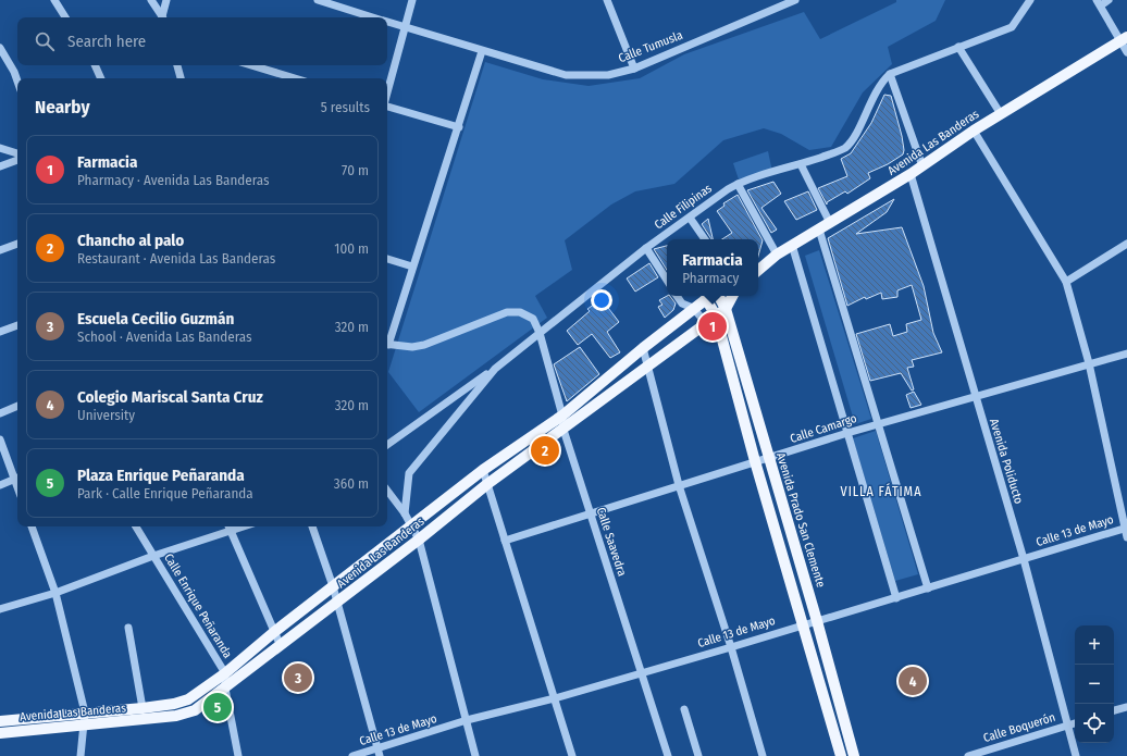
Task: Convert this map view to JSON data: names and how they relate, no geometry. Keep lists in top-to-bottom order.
{
  "streets": {
    "main road": ["Avenida Las Banderas", "Avenida Prado San Clemente"],
    "street": [
      "Calle Tumusla",
      "Calle Filipinas",
      "Calle Camargo",
      "Avenida Poliducto",
      "Calle 13 de Mayo",
      "Calle Saavedra",
      "Calle Enrique Peñaranda",
      "Calle Boquerón"
    ]
  },
  "crossings": [
    ["Avenida Las Banderas", "Avenida Poliducto"],
    ["Avenida Las Banderas", "Avenida Prado San Clemente"],
    ["Avenida Las Banderas", "Calle Saavedra"],
    ["Avenida Las Banderas", "Calle Enrique Peñaranda"],
    ["Calle Filipinas", "Calle Saavedra"],
    ["Calle Camargo", "Avenida Poliducto"],
    ["Calle Camargo", "Avenida Prado San Clemente"],
    ["Calle Camargo", "Calle Saavedra"],
    ["Avenida Poliducto", "Calle 13 de Mayo"],
    ["Avenida Poliducto", "Calle Boquerón"],
    ["Avenida Prado San Clemente", "Calle 13 de Mayo"],
    ["Calle 13 de Mayo", "Calle Saavedra"]
  ],
  "districts": ["VILLA FÁTIMA"],
  "page": {
    "search": "Search here",
    "heading": ["Nearby", "5 results"],
    "list": [
      {
        "mark": "1",
        "name": "Farmacia",
        "note": "Pharmacy · Avenida Las Banderas",
        "value": "70 m"
      },
      {
        "mark": "2",
        "name": "Chancho al palo",
        "note": "Restaurant · Avenida Las Banderas",
        "value": "100 m"
      },
      {
        "mark": "3",
        "name": "Escuela Cecilio Guzmán",
        "note": "School · Avenida Las Banderas",
        "value": "320 m"
      },
      {
        "mark": "4",
        "name": "Colegio Mariscal Santa Cruz",
        "note": "University",
        "value": "320 m"
      },
      {
        "mark": "5",
        "name": "Plaza Enrique Peñaranda",
        "note": "Park · Calle Enrique Peñaranda",
        "value": "360 m"
      }
    ],
    "popup": ["Farmacia", "Pharmacy"],
    "pins": [
      "1",
      "2",
      "3",
      "4",
      "5"
    ],
    "map_buttons": ["+", "−"]
  }
}
